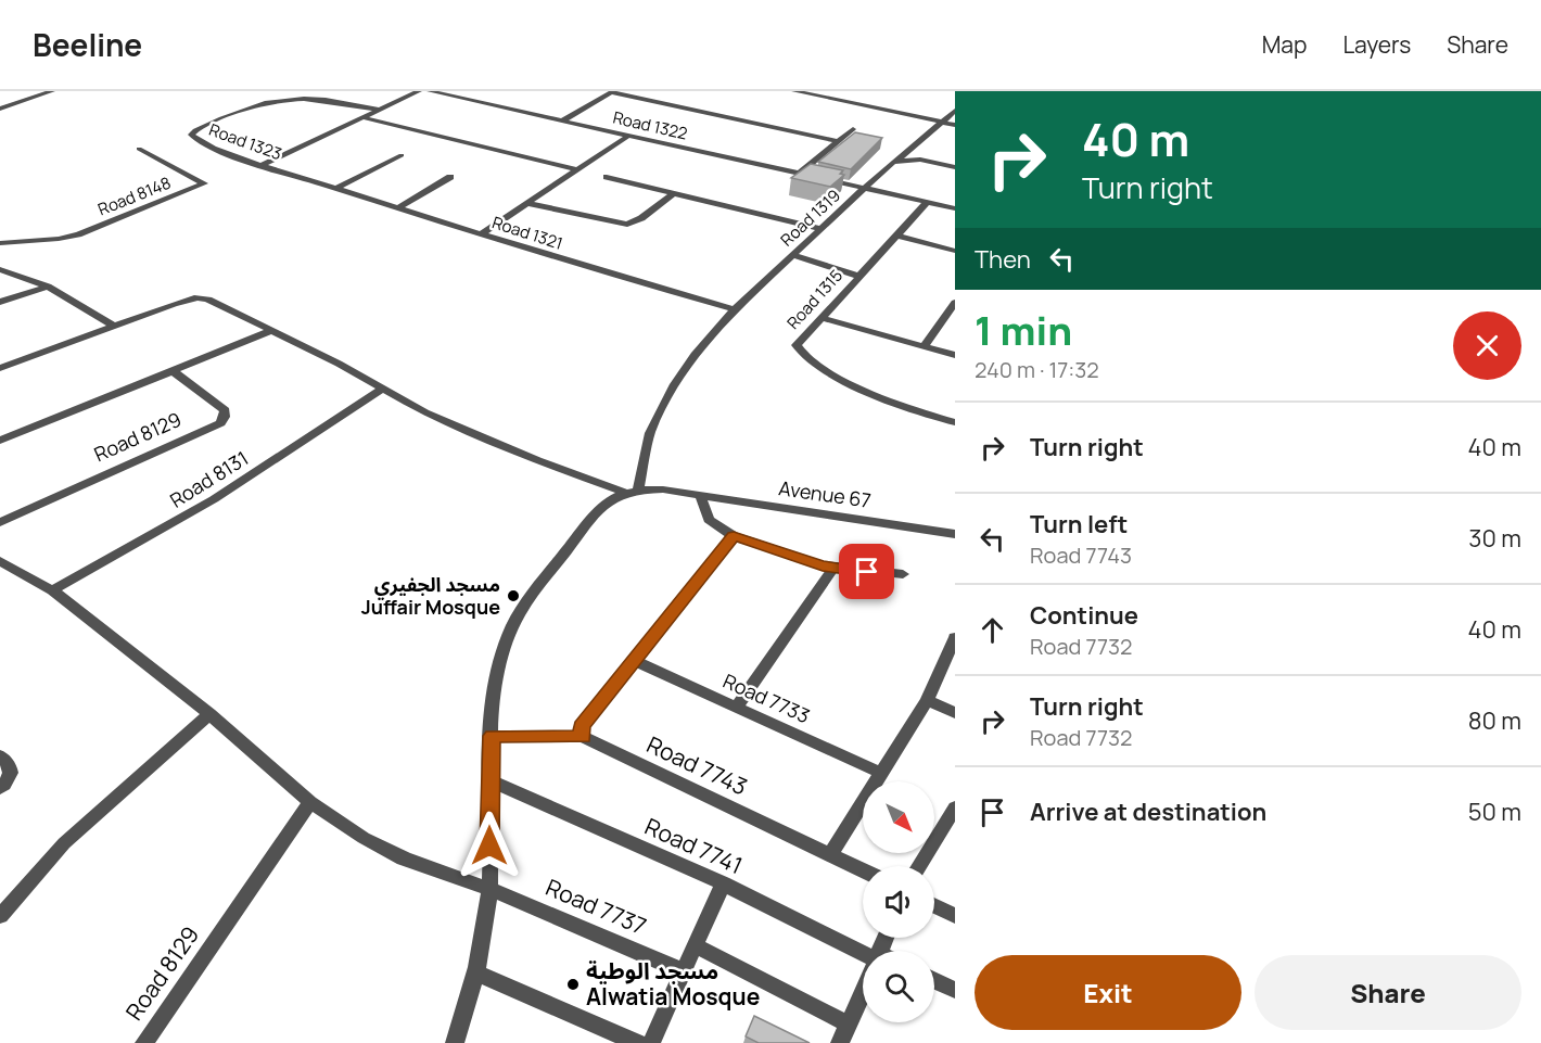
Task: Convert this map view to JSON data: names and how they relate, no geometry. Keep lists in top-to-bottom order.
{
  "streets": {
    "street": [
      "Road 1322",
      "Road 1323",
      "Road 8148",
      "Road 1319",
      "Road 1321",
      "Road 1315",
      "Road 8129",
      "Road 8131",
      "Avenue 67",
      "Road 7733",
      "Road 7743",
      "Road 7741",
      "Road 7737"
    ]
  },
  "crossings": [
    ["Road 1322", "Road 1319"],
    ["Road 1322", "Road 1321"],
    ["Road 1322", "Road 1315"],
    ["Road 1323", "Road 1321"],
    ["Road 1319", "Road 1321"],
    ["Road 1319", "Avenue 67"]
  ],
  "places": ["مسجد الجفيري Juffair Mosque", "مسجد الوطية Alwatia Mosque"],
  "north": "bottom right",
  "page": {
    "header": "Beeline",
    "nav": ["Map", "Layers", "Share"],
    "turn": ["40 m", "Turn right"],
    "then": "Then",
    "heading": ["1 min", "240 m · 17:32"],
    "list": [
      {
        "name": "Turn right",
        "value": "40 m"
      },
      {
        "name": "Turn left",
        "note": "Road 7743",
        "value": "30 m"
      },
      {
        "name": "Continue",
        "note": "Road 7732",
        "value": "40 m"
      },
      {
        "name": "Turn right",
        "note": "Road 7732",
        "value": "80 m"
      },
      {
        "name": "Arrive at destination",
        "value": "50 m"
      }
    ],
    "buttons": ["Exit", "Share"]
  }
}
